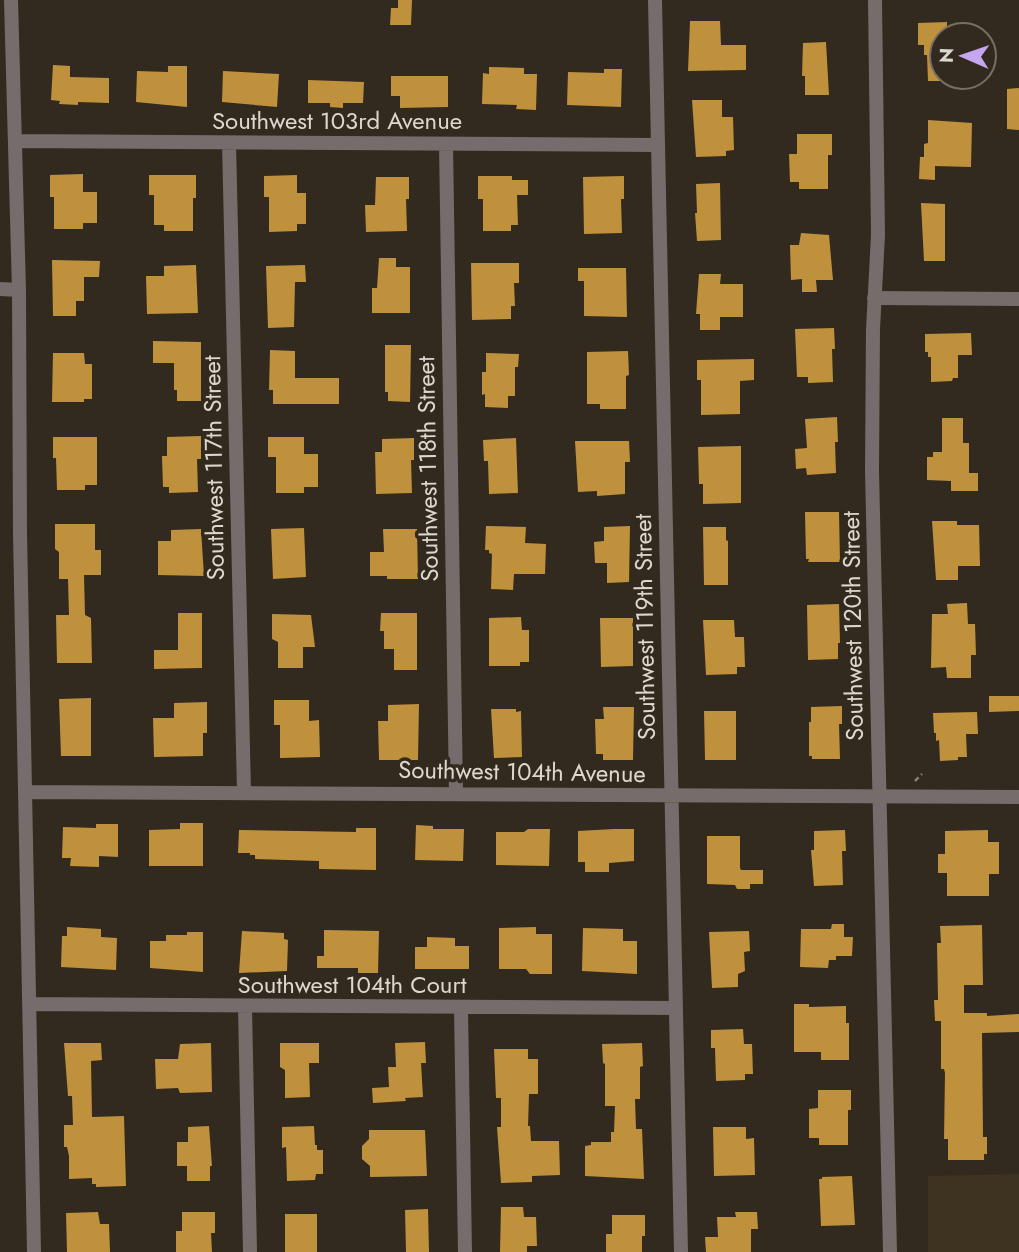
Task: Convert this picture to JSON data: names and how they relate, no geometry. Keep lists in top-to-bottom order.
{
  "streets": {
    "street": [
      "Southwest 103rd Avenue",
      "Southwest 117th Street",
      "Southwest 118th Street",
      "Southwest 120th Street",
      "Southwest 119th Street",
      "Southwest 104th Avenue",
      "Southwest 104th Court"
    ]
  },
  "crossings": [
    ["Southwest 103rd Avenue", "Southwest 117th Street"],
    ["Southwest 103rd Avenue", "Southwest 118th Street"],
    ["Southwest 103rd Avenue", "Southwest 119th Street"],
    ["Southwest 117th Street", "Southwest 104th Avenue"],
    ["Southwest 118th Street", "Southwest 104th Avenue"],
    ["Southwest 120th Street", "Southwest 104th Avenue"],
    ["Southwest 119th Street", "Southwest 104th Avenue"],
    ["Southwest 119th Street", "Southwest 104th Court"]
  ],
  "north": "left"
}
